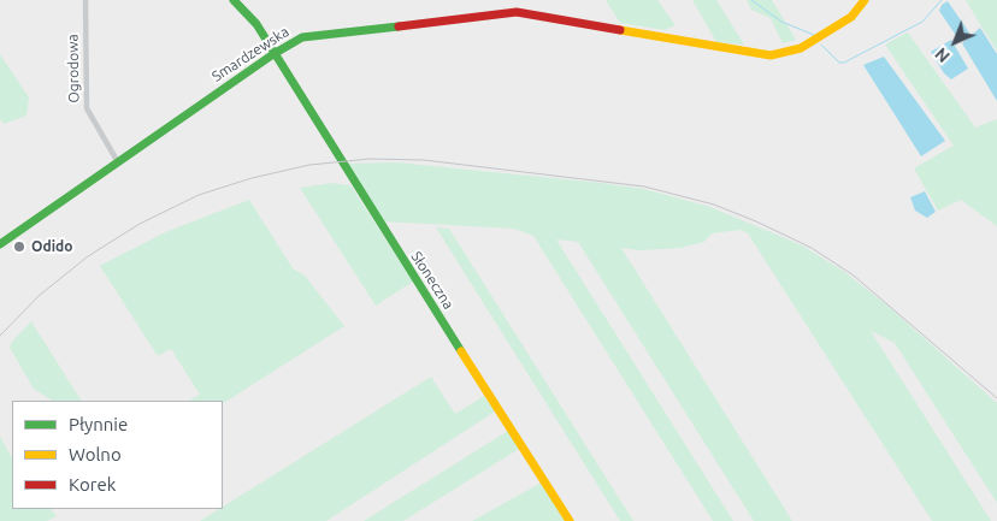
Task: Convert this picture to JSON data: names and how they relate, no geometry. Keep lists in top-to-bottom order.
{
  "streets": {
    "street": ["Smardzewska", "Ogrodowa", "Słoneczna"]
  },
  "crossings": [
    ["Smardzewska", "Ogrodowa"],
    ["Smardzewska", "Słoneczna"]
  ],
  "places": ["Odido"],
  "legend": ["Płynnie", "Wolno", "Korek"],
  "north": "bottom left"
}
